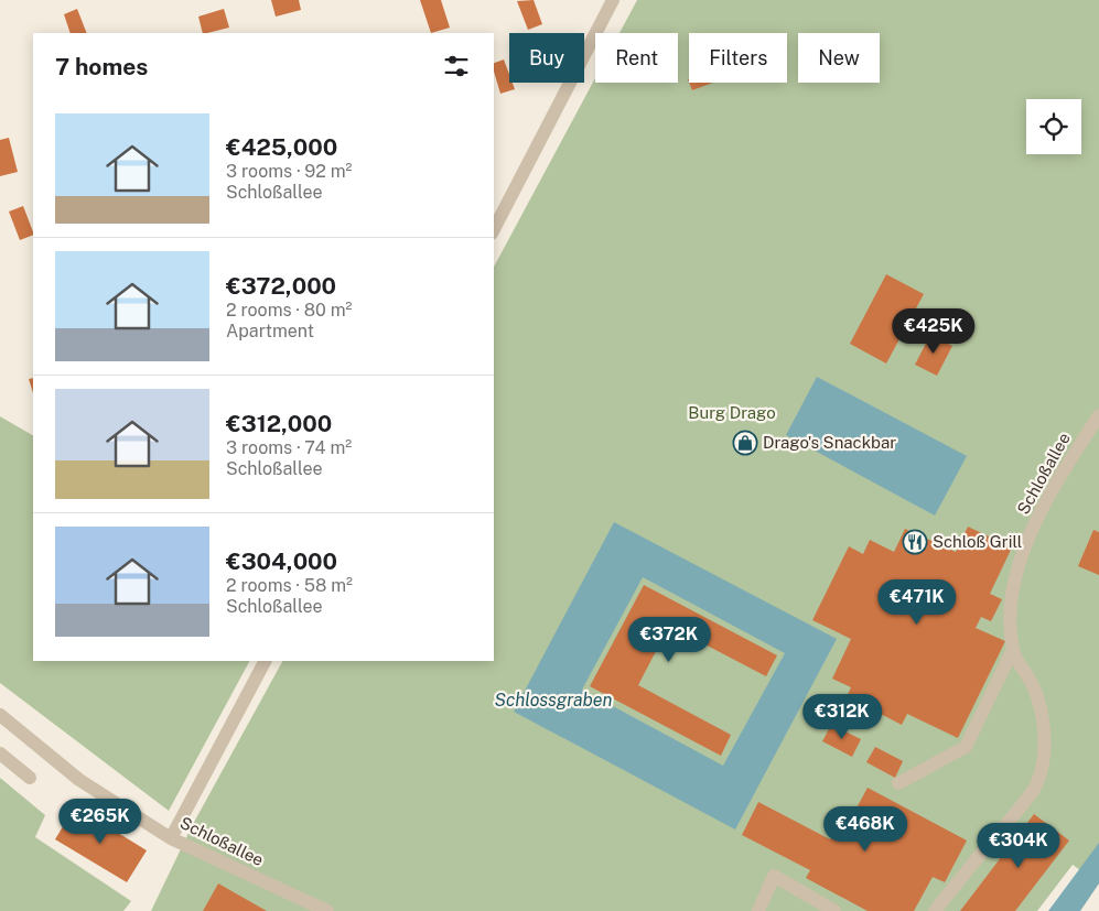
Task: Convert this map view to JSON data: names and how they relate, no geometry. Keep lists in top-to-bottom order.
{
  "streets": {
    "street": ["Schloßallee"]
  },
  "water": ["Schlossgraben"],
  "parks": ["Burg Drago"],
  "places": {
    "shop": ["Drago's Snackbar"],
    "restaurant": ["Schloß Grill"]
  },
  "page": {
    "chip": [
      "Buy",
      "Rent",
      "Filters",
      "New"
    ],
    "heading": "7 homes",
    "list": [
      {
        "name": "€425,000",
        "note": "3 rooms · 92 m² · Schloßallee"
      },
      {
        "name": "€372,000",
        "note": "2 rooms · 80 m² · Apartment"
      },
      {
        "name": "€312,000",
        "note": "3 rooms · 74 m² · Schloßallee"
      },
      {
        "name": "€304,000",
        "note": "2 rooms · 58 m² · Schloßallee"
      }
    ],
    "price": [
      "€425K",
      "€471K",
      "€372K",
      "€312K",
      "€265K",
      "€468K",
      "€304K"
    ]
  }
}
